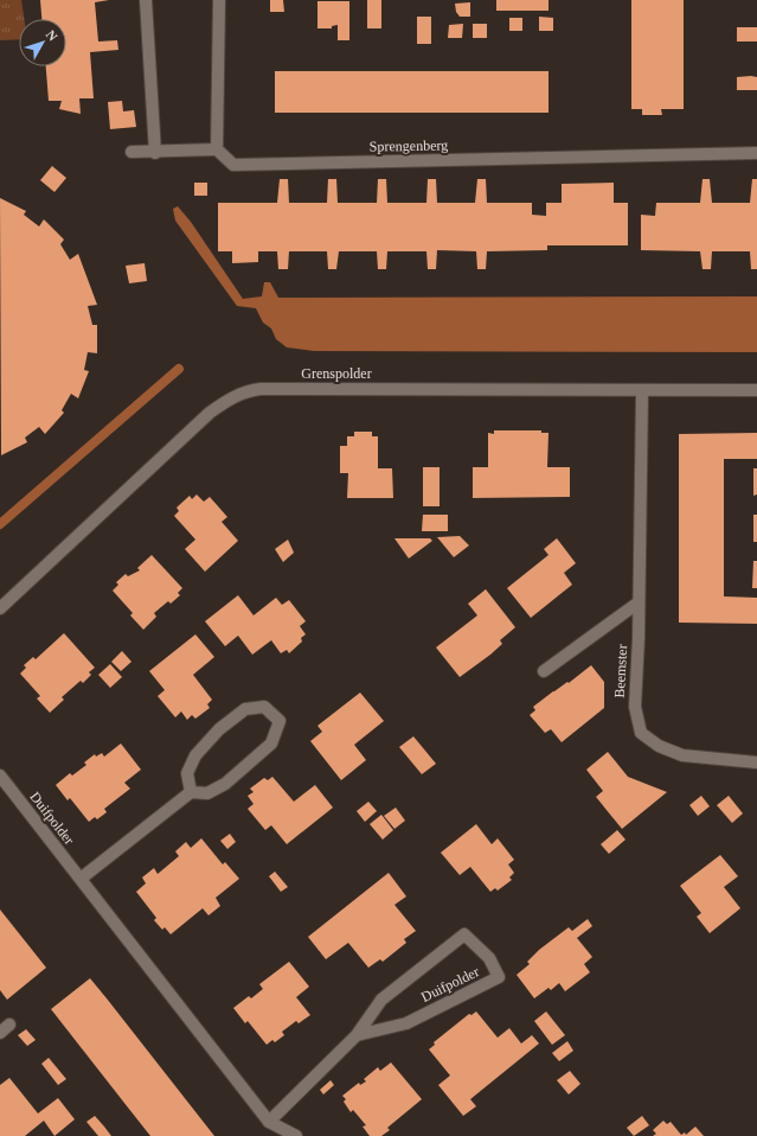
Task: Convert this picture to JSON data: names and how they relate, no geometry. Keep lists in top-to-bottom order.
{
  "streets": {
    "street": [
      "Sprengenberg",
      "Grenspolder",
      "Beemster",
      "Duifpolder"
    ]
  },
  "crossings": [
    ["Grenspolder", "Beemster"]
  ],
  "north": "top right"
}
